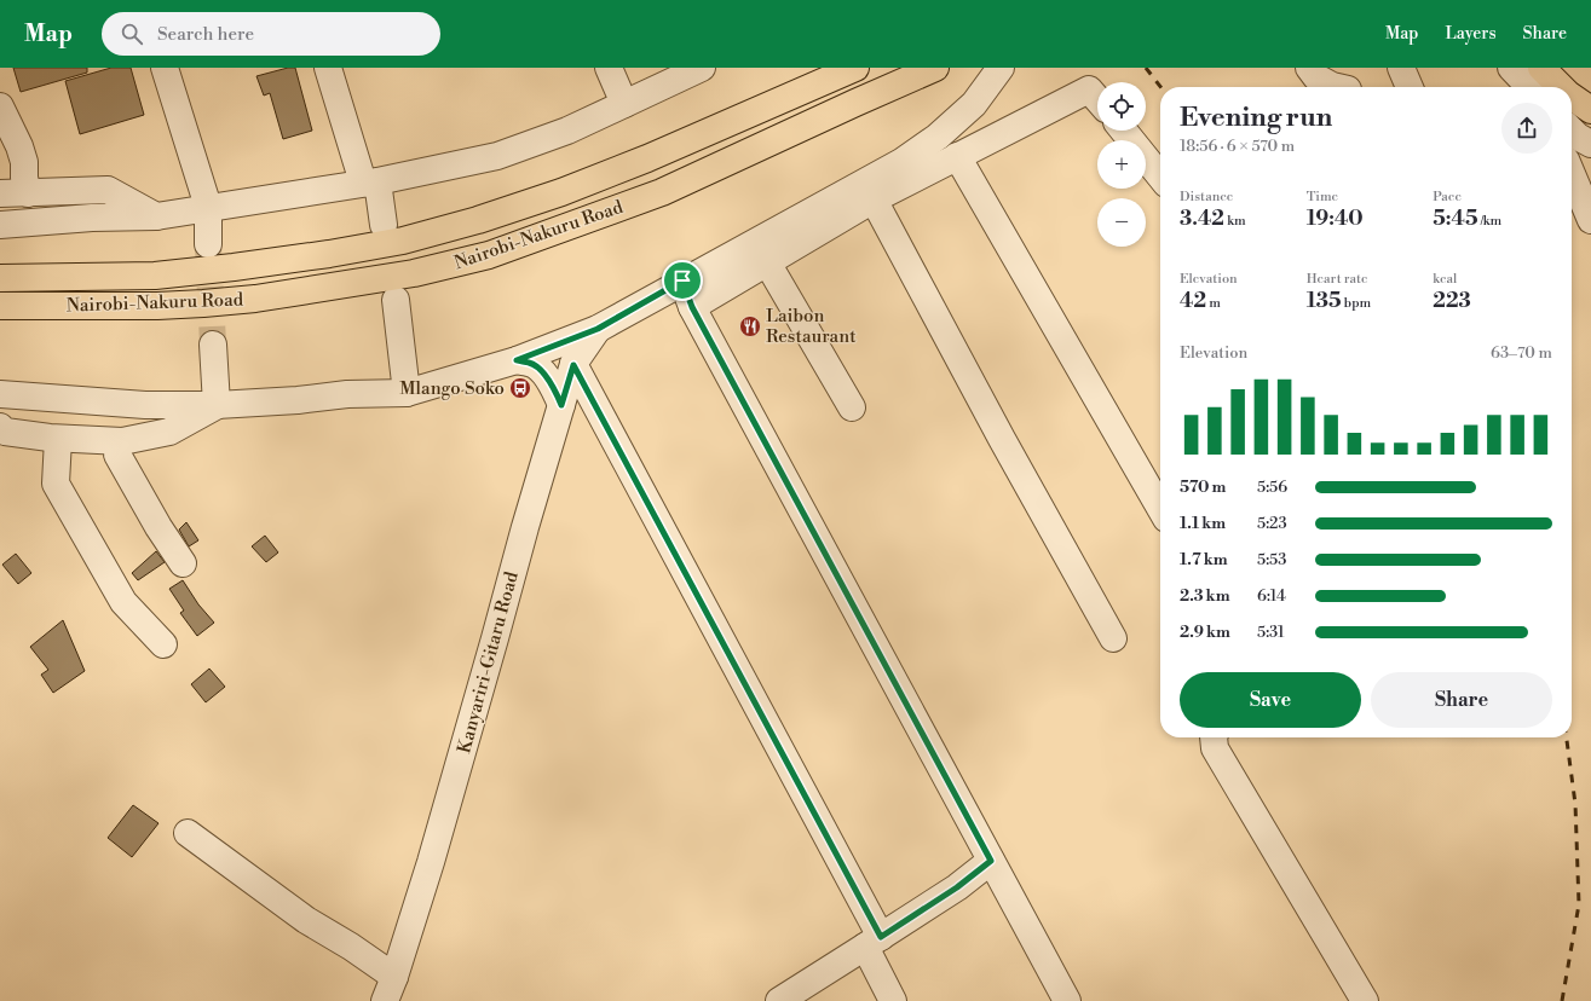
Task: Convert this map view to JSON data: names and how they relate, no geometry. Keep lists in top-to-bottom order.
{
  "streets": {
    "highway": ["Nairobi-Nakuru Road"],
    "street": ["Kanyariri-Gitaru Road"]
  },
  "places": {
    "restaurant": ["Laibon Restaurant"],
    "bus stop": ["Mlango Soko"]
  },
  "page": {
    "header": "Map",
    "search": "Search here",
    "nav": ["Map", "Layers", "Share"],
    "map_buttons": ["+", "−"],
    "heading": ["Evening run", "18:56 · 6 × 570 m"],
    "stats": [
      ["Distance", "3.42 km"],
      ["Time", "19:40"],
      ["Pace", "5:45 /km"],
      ["Elevation", "42 m"],
      ["Heart rate", "135 bpm"],
      ["kcal", "223"]
    ],
    "chart": ["Elevation", "63–70 m"],
    "list": [
      {
        "name": "570 m",
        "note": "5:56"
      },
      {
        "name": "1.1 km",
        "note": "5:23"
      },
      {
        "name": "1.7 km",
        "note": "5:53"
      },
      {
        "name": "2.3 km",
        "note": "6:14"
      },
      {
        "name": "2.9 km",
        "note": "5:31"
      }
    ],
    "buttons": ["Save", "Share"]
  }
}
